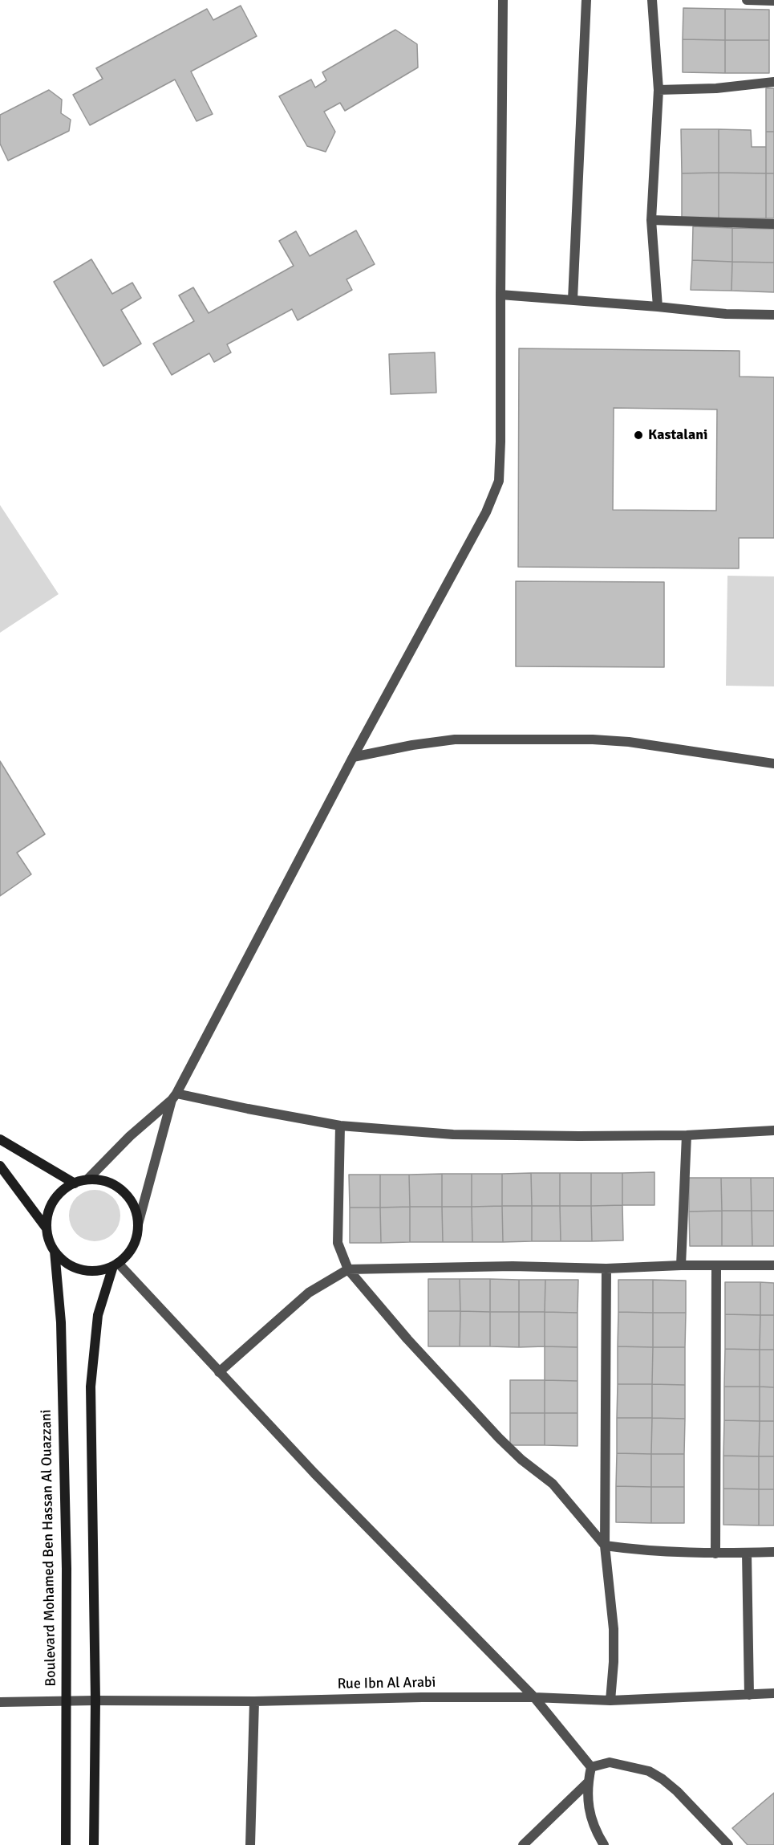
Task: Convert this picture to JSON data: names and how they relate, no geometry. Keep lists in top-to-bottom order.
{
  "streets": {
    "street": ["Boulevard Mohamed Ben Hassan Al Ouazzani", "Rue Ibn Al Arabi"]
  },
  "crossings": [
    ["Boulevard Mohamed Ben Hassan Al Ouazzani", "Rue Ibn Al Arabi"]
  ],
  "places": ["Kastalani"]
}
